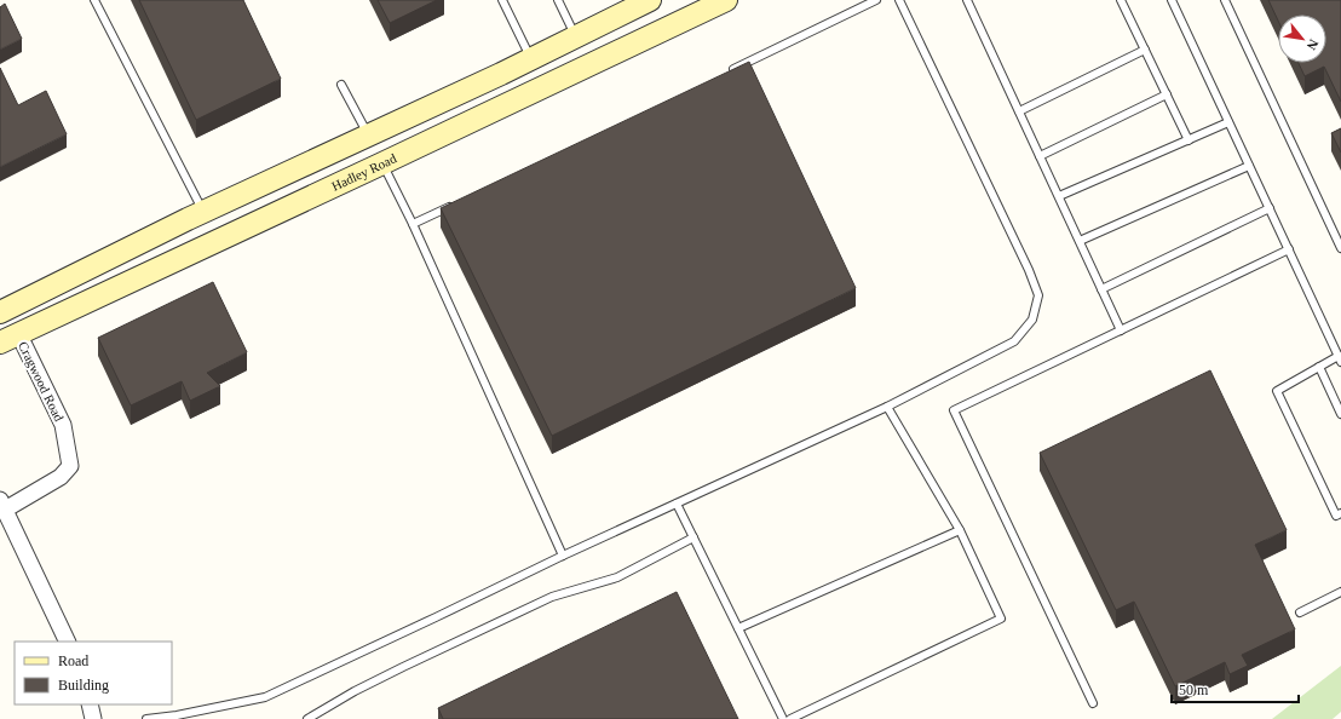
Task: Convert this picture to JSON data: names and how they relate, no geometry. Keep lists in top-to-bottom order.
{
  "streets": {
    "main road": ["Hadley Road"],
    "street": ["Cragwood Road"]
  },
  "crossings": [
    ["Hadley Road", "Cragwood Road"]
  ],
  "legend": ["Road", "Building"],
  "scale_bar": "50 m",
  "north": "bottom right"
}
